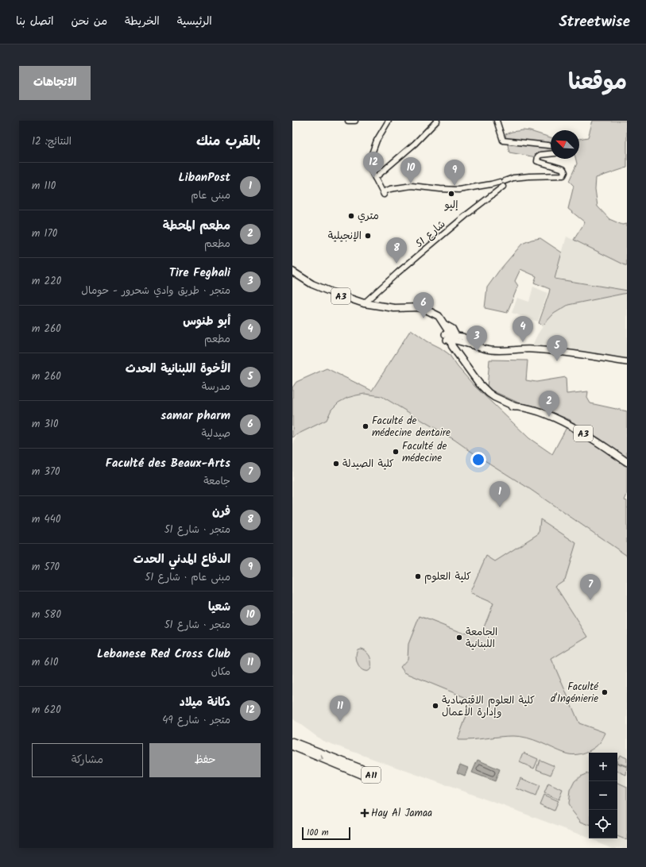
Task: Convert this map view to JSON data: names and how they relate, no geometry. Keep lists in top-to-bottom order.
{
  "streets": {
    "highway": ["A3", "A11"],
    "street": ["شارع 51"]
  },
  "crossings": [
    ["شارع 51", "A3"]
  ],
  "places": {
    "other": [
      "إليو",
      "متري",
      "الإنجيلية",
      "Faculté de médecine dentaire",
      "Faculté de médecine",
      "كلية الصيدلة",
      "كلية العلوم",
      "الجامعة اللبنانية",
      "Faculté d'Ingénierie",
      "كلية العلوم الاقتصادية وإدارة الأعمال"
    ],
    "health": ["Hay Al Jamaa"]
  },
  "scale_bar": "100 m",
  "north": "top left",
  "page": {
    "header": "Streetwise",
    "nav": [
      "الرئيسية",
      "الخريطة",
      "من نحن",
      "اتصل بنا"
    ],
    "title": "موقعنا",
    "buttons": [
      "الاتجاهات",
      ["حفظ", "مشاركة"]
    ],
    "heading": ["بالقرب منك", "النتائج: 12"],
    "pins": [
      "12",
      "10",
      "9",
      "8",
      "6",
      "4",
      "3",
      "5",
      "2",
      "1",
      "7",
      "11"
    ],
    "list": [
      {
        "mark": "1",
        "name": "LibanPost",
        "note": "مبنى عام",
        "value": "110 m"
      },
      {
        "mark": "2",
        "name": "مطعم المحطة",
        "note": "مطعم",
        "value": "170 m"
      },
      {
        "mark": "3",
        "name": "Tire Feghali",
        "note": "متجر · طريق وادي شحرور - حومال",
        "value": "220 m"
      },
      {
        "mark": "4",
        "name": "أبو طنوس",
        "note": "مطعم",
        "value": "260 m"
      },
      {
        "mark": "5",
        "name": "الأخوة اللبنانية الحدث",
        "note": "مدرسة",
        "value": "260 m"
      },
      {
        "mark": "6",
        "name": "samar pharm",
        "note": "صيدلية",
        "value": "310 m"
      },
      {
        "mark": "7",
        "name": "Faculté des Beaux-Arts",
        "note": "جامعة",
        "value": "370 m"
      },
      {
        "mark": "8",
        "name": "فرن",
        "note": "متجر · شارع 51",
        "value": "440 m"
      },
      {
        "mark": "9",
        "name": "الدفاع المدني الحدت",
        "note": "مبنى عام · شارع 51",
        "value": "570 m"
      },
      {
        "mark": "10",
        "name": "شعيا",
        "note": "متجر · شارع 51",
        "value": "580 m"
      },
      {
        "mark": "11",
        "name": "Lebanese Red Cross Club",
        "note": "مكان",
        "value": "610 m"
      },
      {
        "mark": "12",
        "name": "دكانة ميلاد",
        "note": "متجر · شارع 49",
        "value": "620 m"
      }
    ],
    "map_buttons": ["+", "−"],
    "scale": "100 m"
  }
}
